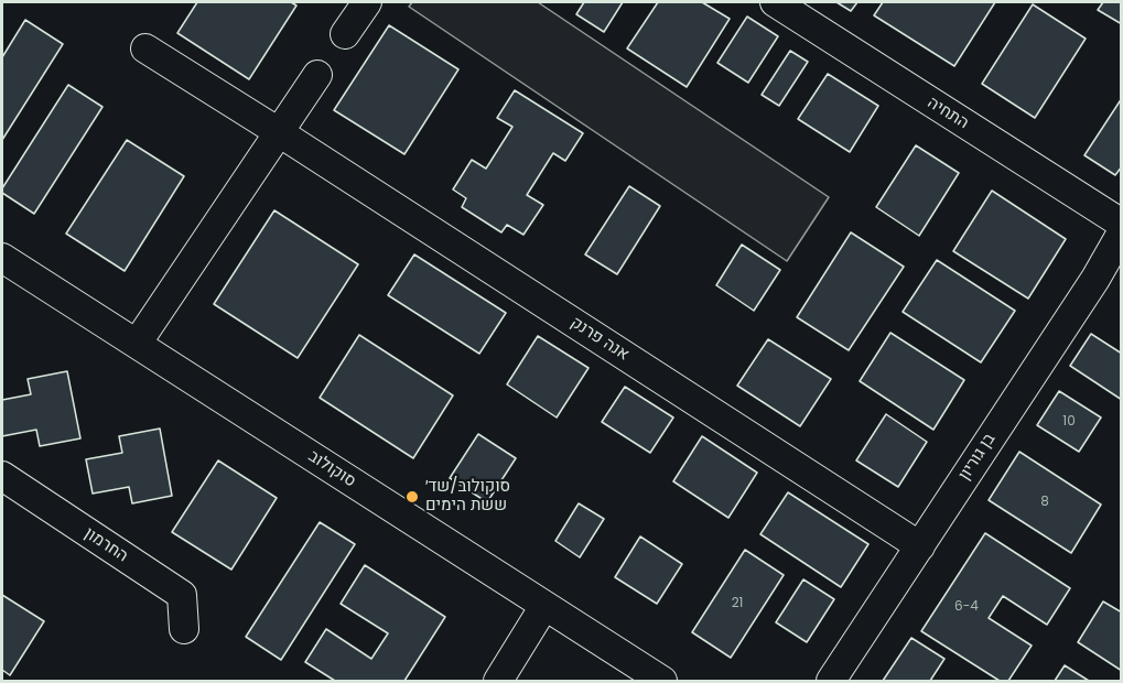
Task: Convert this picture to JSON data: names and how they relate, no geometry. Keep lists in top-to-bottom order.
{
  "streets": {
    "street": [
      "התחיה",
      "אנה פרנק",
      "בן גוריון",
      "סוקולוב",
      "החרמון"
    ]
  },
  "crossings": [
    ["אנה פרנק", "בן גוריון"]
  ],
  "places": ["סוקולוב/שד׳ ששת הימים"],
  "house_numbers": [
    "10",
    "8",
    "21",
    "6-4"
  ]
}
